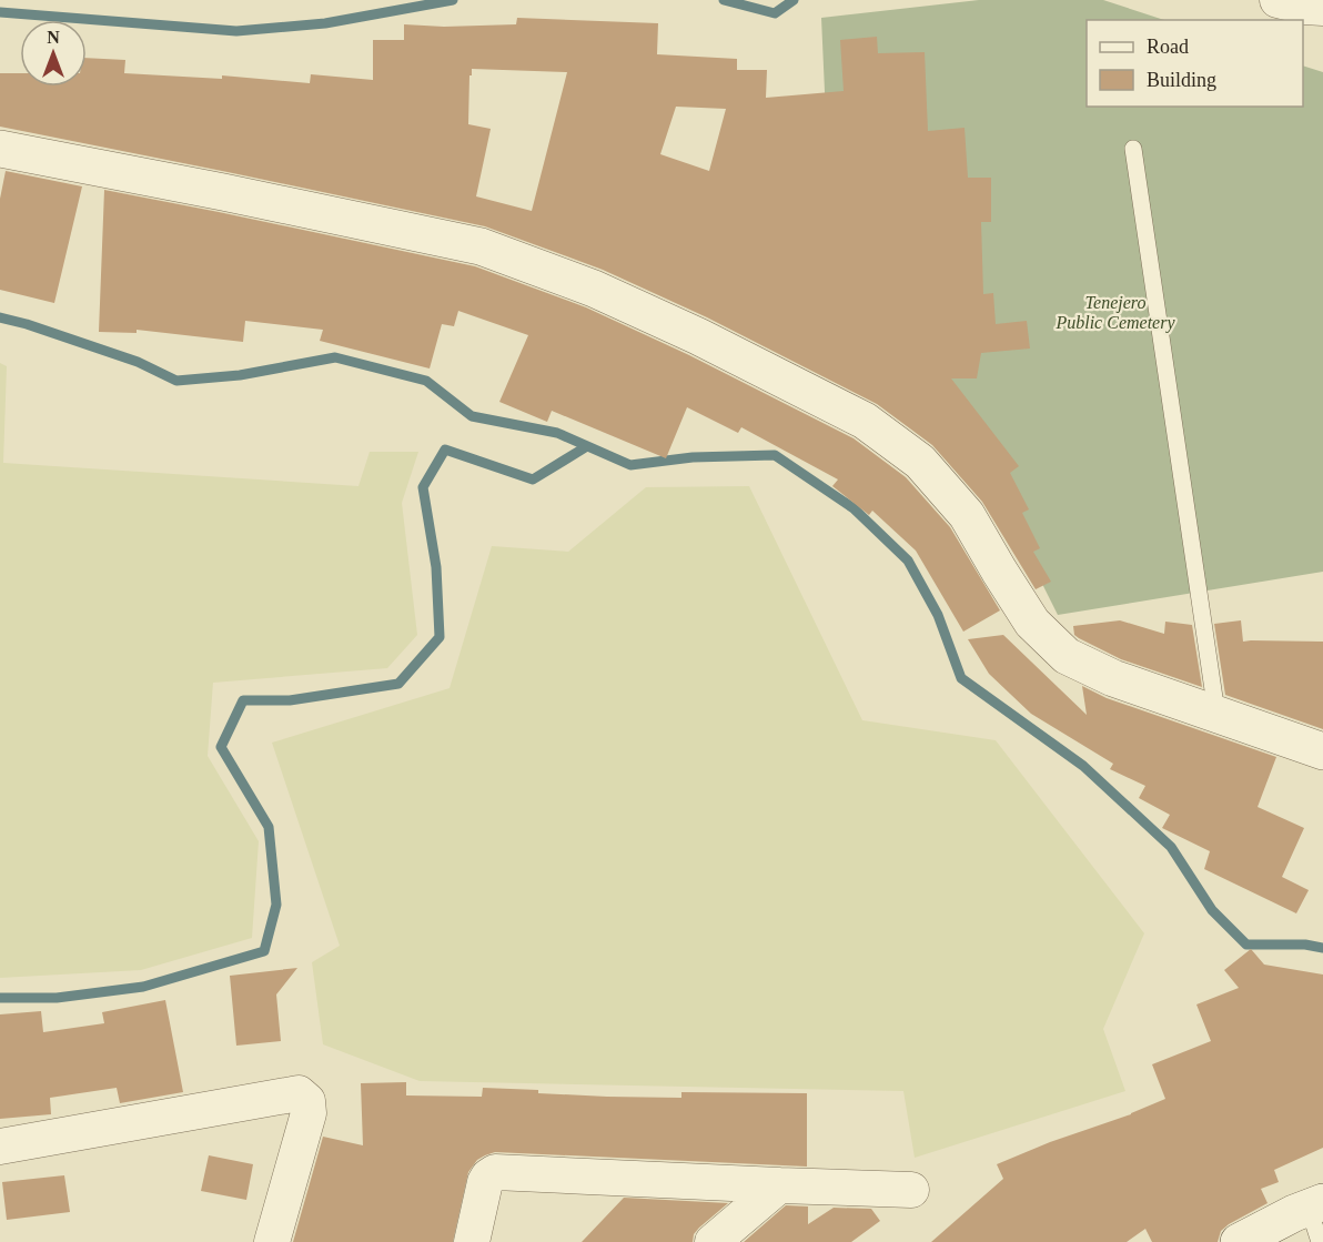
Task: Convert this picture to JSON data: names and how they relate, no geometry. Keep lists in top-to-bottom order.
{
  "parks": ["Tenejero Public Cemetery"],
  "legend": ["Road", "Building"],
  "north": "top"
}
